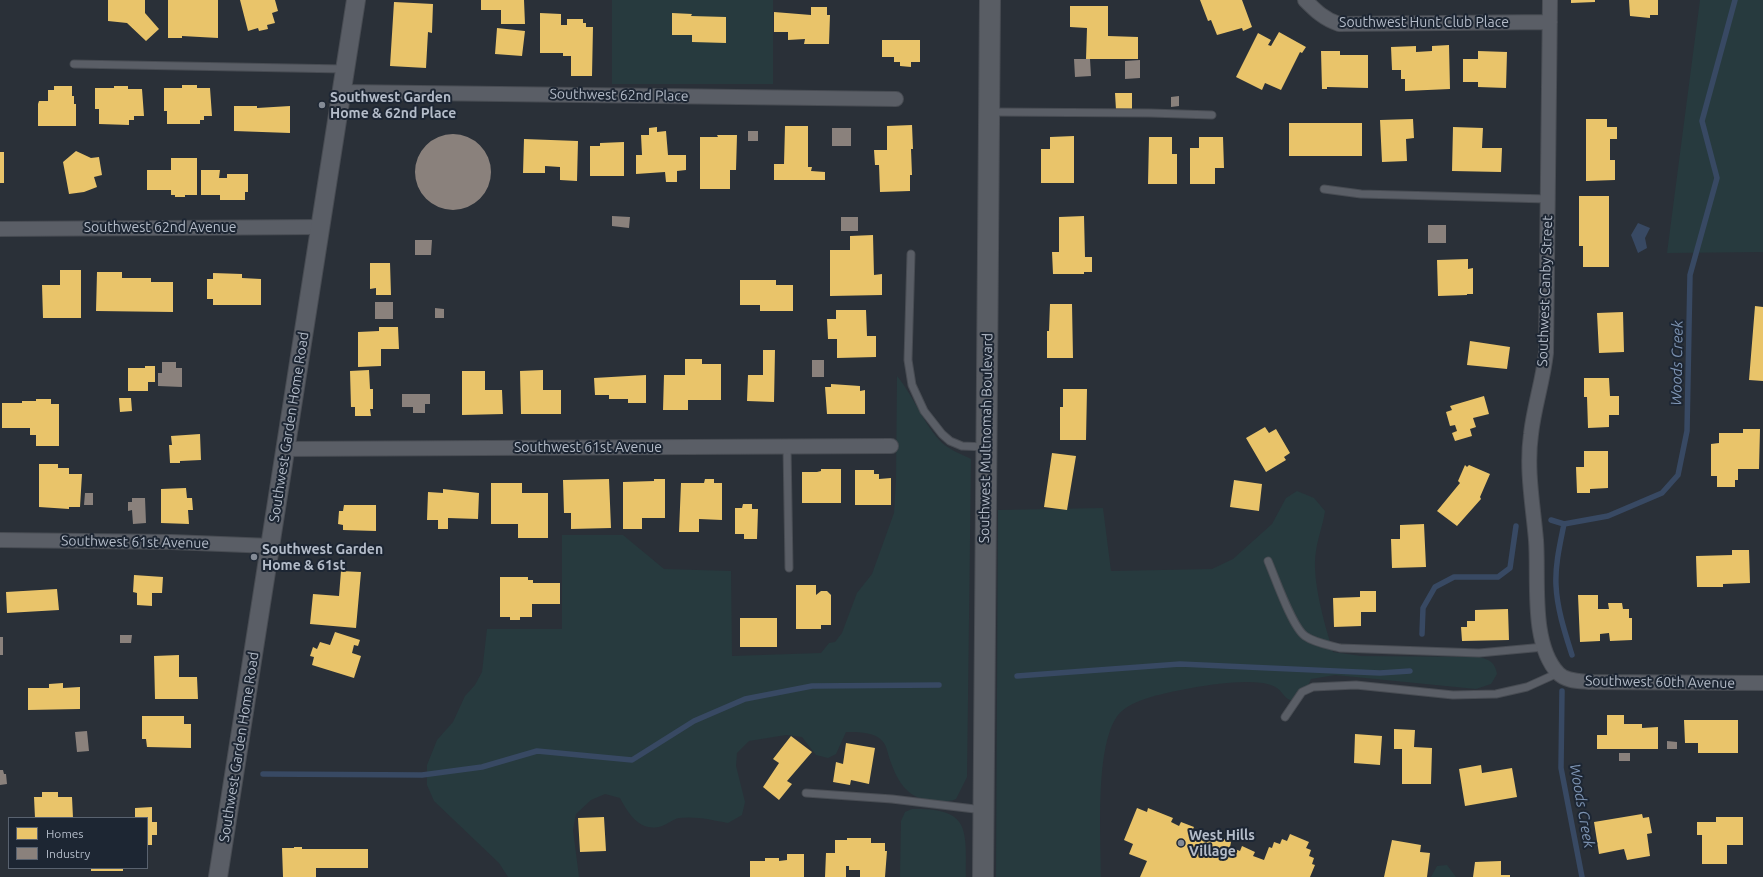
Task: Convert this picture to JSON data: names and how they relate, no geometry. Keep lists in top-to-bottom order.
{
  "streets": {
    "main road": ["Southwest Multnomah Boulevard"],
    "street": [
      "Southwest Hunt Club Place",
      "Southwest 62nd Place",
      "Southwest 62nd Avenue",
      "Southwest Canby Street",
      "Southwest Garden Home Road",
      "Southwest 61st Avenue",
      "Southwest 60th Avenue"
    ]
  },
  "crossings": [
    ["Southwest Hunt Club Place", "Southwest Canby Street"],
    ["Southwest 62nd Place", "Southwest Garden Home Road"],
    ["Southwest 62nd Avenue", "Southwest Garden Home Road"],
    ["Southwest Canby Street", "Southwest 60th Avenue"],
    ["Southwest Garden Home Road", "Southwest 61st Avenue"]
  ],
  "water": ["Woods Creek"],
  "places": ["Southwest Garden Home & 62nd Place", "Southwest Garden Home & 61st", "West Hills Village"],
  "legend": ["Homes", "Industry"]
}
